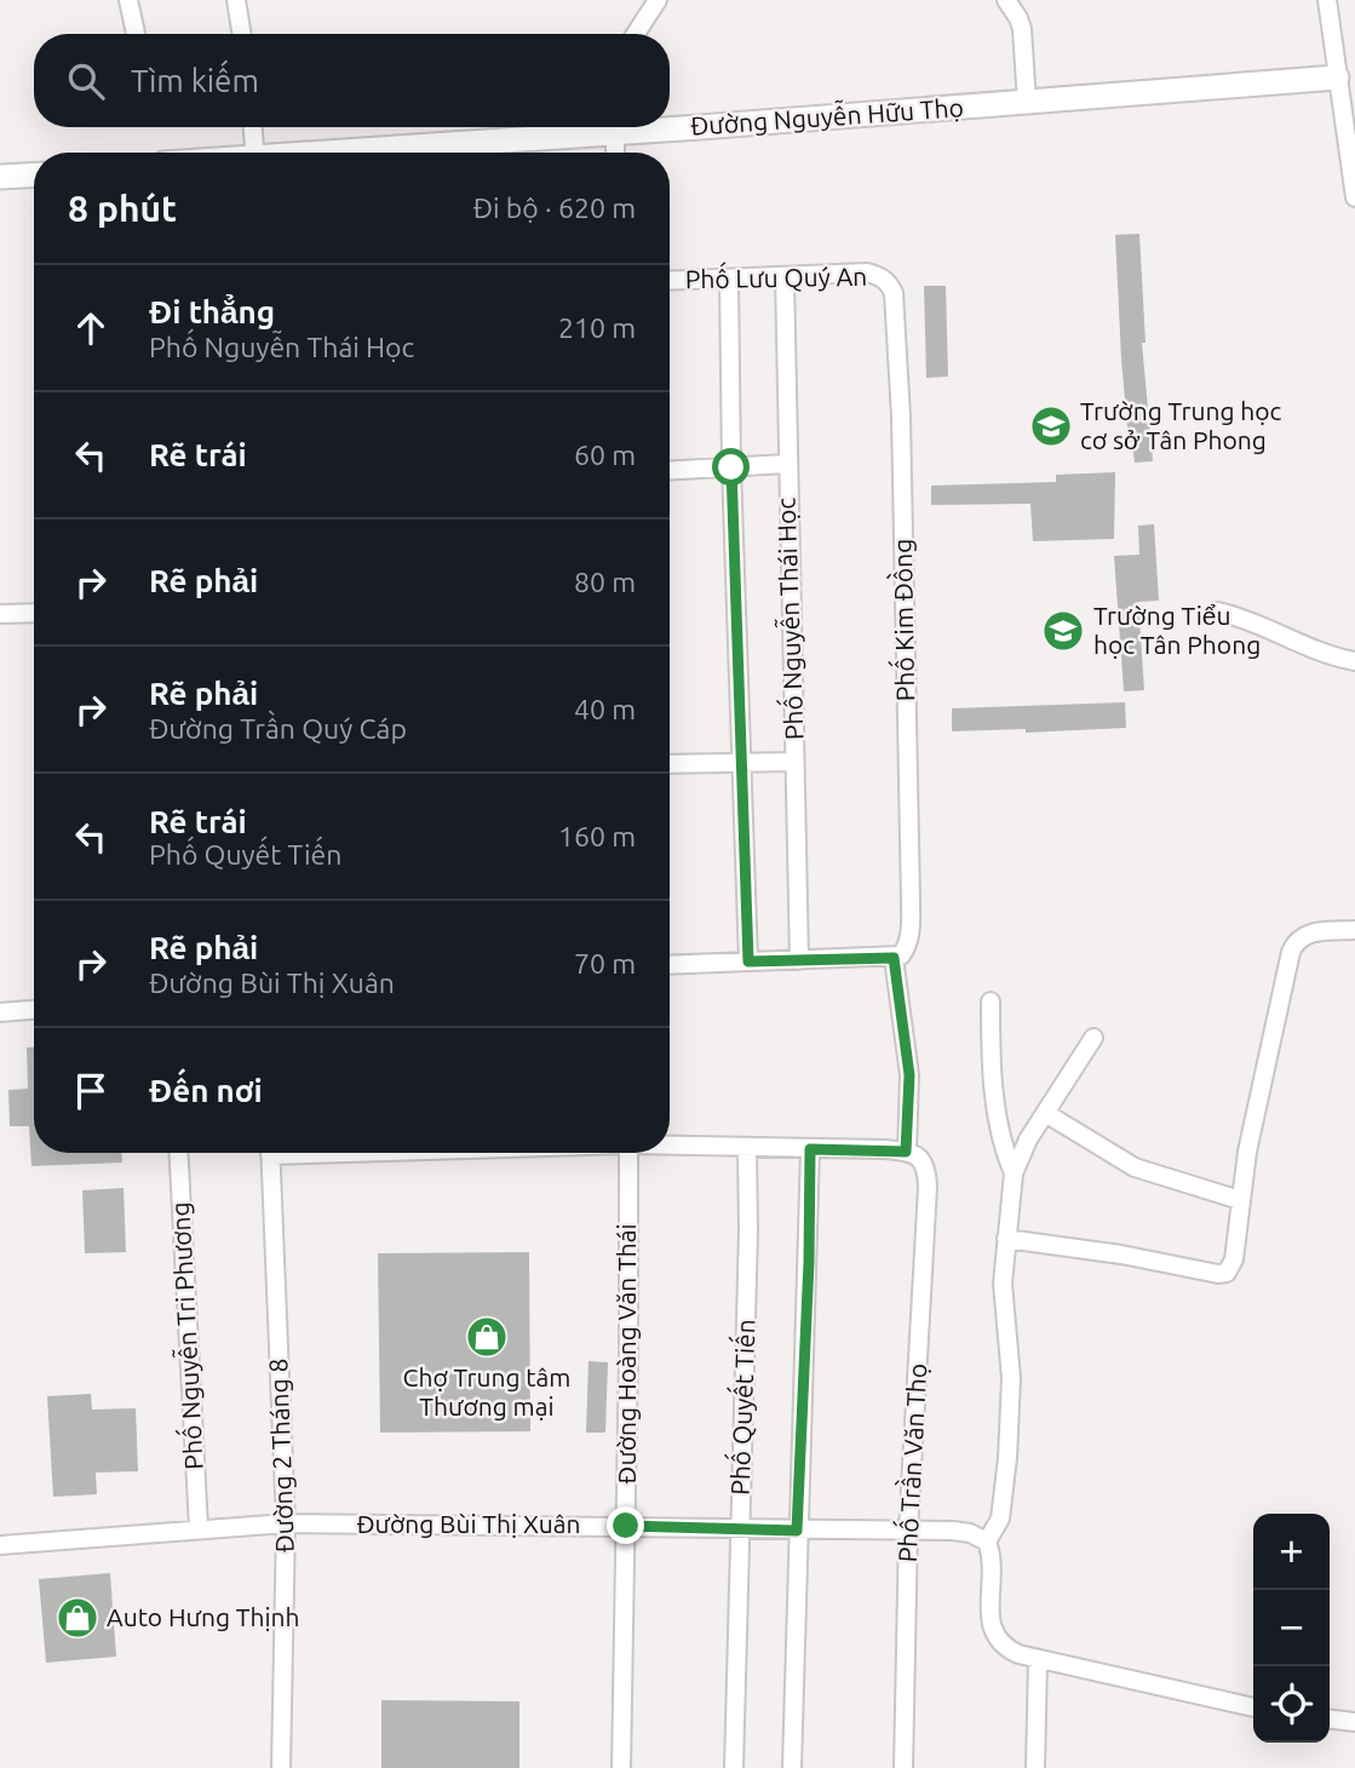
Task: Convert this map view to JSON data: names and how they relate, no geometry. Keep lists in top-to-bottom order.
{
  "streets": {
    "street": [
      "Đường Nguyễn Hữu Thọ",
      "Phố Lưu Quý An",
      "Phố Nguyễn Thái Học",
      "Phố Kim Đồng",
      "Phố Nguyễn Tri Phương",
      "Đường Hoàng Văn Thái",
      "Phố Quyết Tiến",
      "Đường 2 Tháng 8",
      "Phố Trần Văn Thọ",
      "Đường Bùi Thị Xuân"
    ]
  },
  "crossings": [
    ["Phố Lưu Quý An", "Phố Nguyễn Thái Học"],
    ["Phố Lưu Quý An", "Phố Kim Đồng"],
    ["Phố Kim Đồng", "Phố Trần Văn Thọ"],
    ["Phố Nguyễn Tri Phương", "Đường Bùi Thị Xuân"],
    ["Đường Hoàng Văn Thái", "Đường Bùi Thị Xuân"],
    ["Phố Quyết Tiến", "Đường Bùi Thị Xuân"],
    ["Đường 2 Tháng 8", "Đường Bùi Thị Xuân"],
    ["Phố Trần Văn Thọ", "Đường Bùi Thị Xuân"]
  ],
  "places": {
    "school or university": ["Trường Trung học cơ sở Tân Phong", "Trường Tiểu học Tân Phong"],
    "shop": ["Chợ Trung tâm Thương mại", "Auto Hưng Thịnh"]
  },
  "page": {
    "search": "Tìm kiếm",
    "heading": ["8 phút", "Đi bộ · 620 m"],
    "list": [
      ["Đi thẳng", "Phố Nguyễn Thái Học", "210 m"],
      ["Rẽ trái", "60 m"],
      ["Rẽ phải", "80 m"],
      ["Rẽ phải", "Đường Trần Quý Cáp", "40 m"],
      ["Rẽ trái", "Phố Quyết Tiến", "160 m"],
      ["Rẽ phải", "Đường Bùi Thị Xuân", "70 m"],
      "Đến nơi"
    ],
    "map_buttons": ["+", "−"]
  }
}
